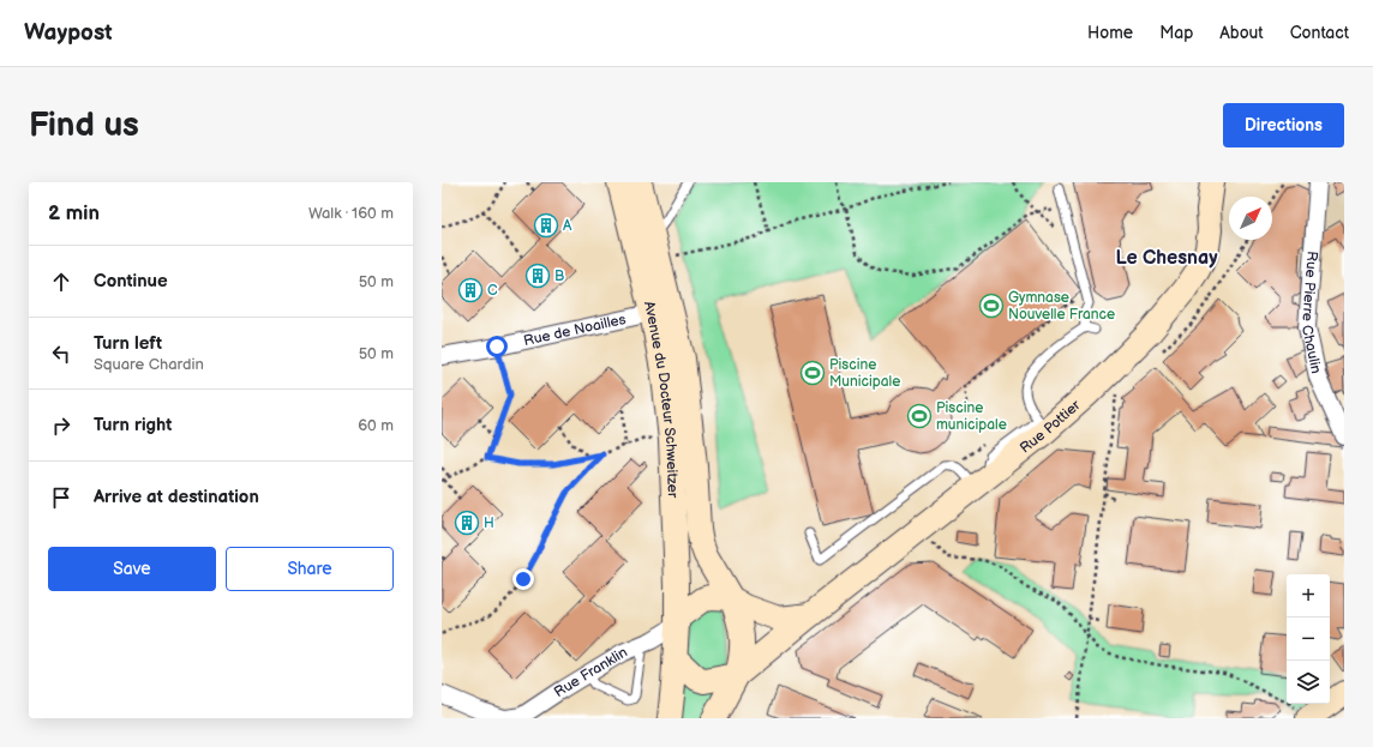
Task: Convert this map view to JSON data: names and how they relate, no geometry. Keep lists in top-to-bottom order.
{
  "streets": {
    "main road": ["Avenue du Docteur Schweitzer", "Rue Pottier"],
    "street": ["Rue Pierre Chaulin", "Rue de Noailles", "Rue Franklin"]
  },
  "crossings": [
    ["Rue de Noailles", "Avenue du Docteur Schweitzer"],
    ["Avenue du Docteur Schweitzer", "Rue Pottier"],
    ["Avenue du Docteur Schweitzer", "Rue Franklin"],
    ["Rue Pottier", "Rue Franklin"]
  ],
  "districts": ["Le Chesnay"],
  "places": {
    "building": [
      "A",
      "B",
      "C",
      "H"
    ],
    "sports": ["Gymnase Nouvelle France", "Piscine Municipale", "Piscine municipale"]
  },
  "north": "top right",
  "page": {
    "header": "Waypost",
    "nav": [
      "Home",
      "Map",
      "About",
      "Contact"
    ],
    "buttons": [
      "Directions",
      ["Save", "Share"]
    ],
    "title": "Find us",
    "heading": ["2 min", "Walk · 160 m"],
    "list": [
      ["Continue", "50 m"],
      ["Turn left", "Square Chardin", "50 m"],
      ["Turn right", "60 m"],
      "Arrive at destination"
    ],
    "map_buttons": ["+", "−"]
  }
}
